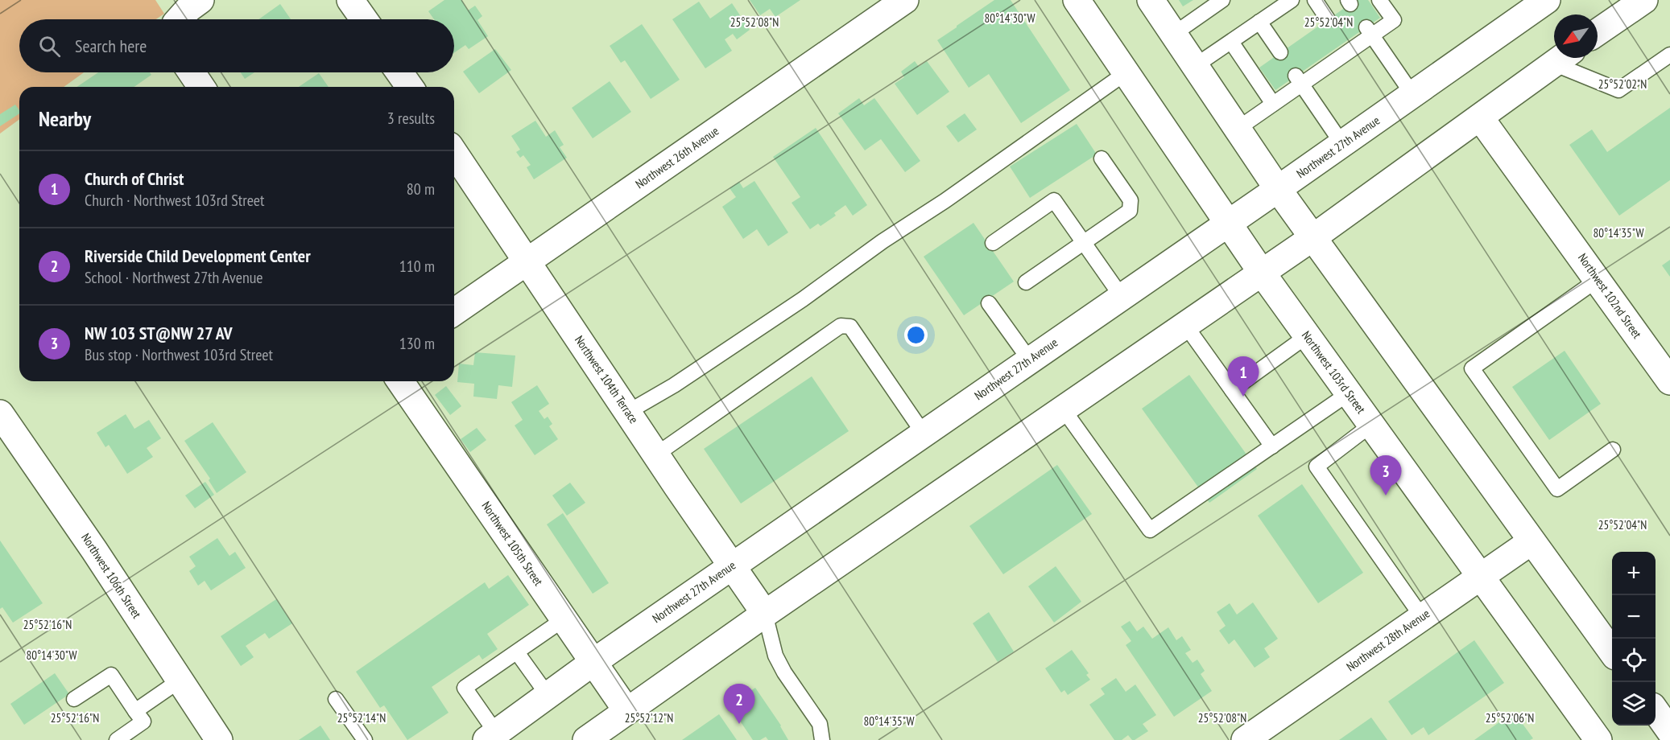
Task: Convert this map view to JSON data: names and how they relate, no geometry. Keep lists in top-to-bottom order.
{
  "streets": {
    "main road": [
      "Northwest 27th Avenue",
      "Northwest 26th Avenue",
      "Northwest 102nd Street",
      "Northwest 103rd Street",
      "Northwest 104th Terrace",
      "Northwest 105th Street",
      "Northwest 106th Street",
      "Northwest 28th Avenue"
    ]
  },
  "crossings": [
    ["Northwest 27th Avenue", "Northwest 103rd Street"],
    ["Northwest 27th Avenue", "Northwest 104th Terrace"],
    ["Northwest 27th Avenue", "Northwest 105th Street"],
    ["Northwest 26th Avenue", "Northwest 104th Terrace"],
    ["Northwest 103rd Street", "Northwest 28th Avenue"]
  ],
  "north": "bottom left",
  "page": {
    "search": "Search here",
    "heading": ["Nearby", "3 results"],
    "list": [
      {
        "mark": "1",
        "name": "Church of Christ",
        "note": "Church · Northwest 103rd Street",
        "value": "80 m"
      },
      {
        "mark": "2",
        "name": "Riverside Child Development Center",
        "note": "School · Northwest 27th Avenue",
        "value": "110 m"
      },
      {
        "mark": "3",
        "name": "NW 103 ST@NW 27 AV",
        "note": "Bus stop · Northwest 103rd Street",
        "value": "130 m"
      }
    ],
    "pins": ["1", "3", "2"],
    "map_buttons": ["+", "−"]
  },
  "coordinates": [
    "80°14'30\"W",
    "25°52'04\"N",
    "25°52'08\"N",
    "25°52'02\"N",
    "80°14'35\"W",
    "25°52'16\"N",
    "25°52'14\"N",
    "25°52'12\"N",
    "25°52'06\"N"
  ]
}
